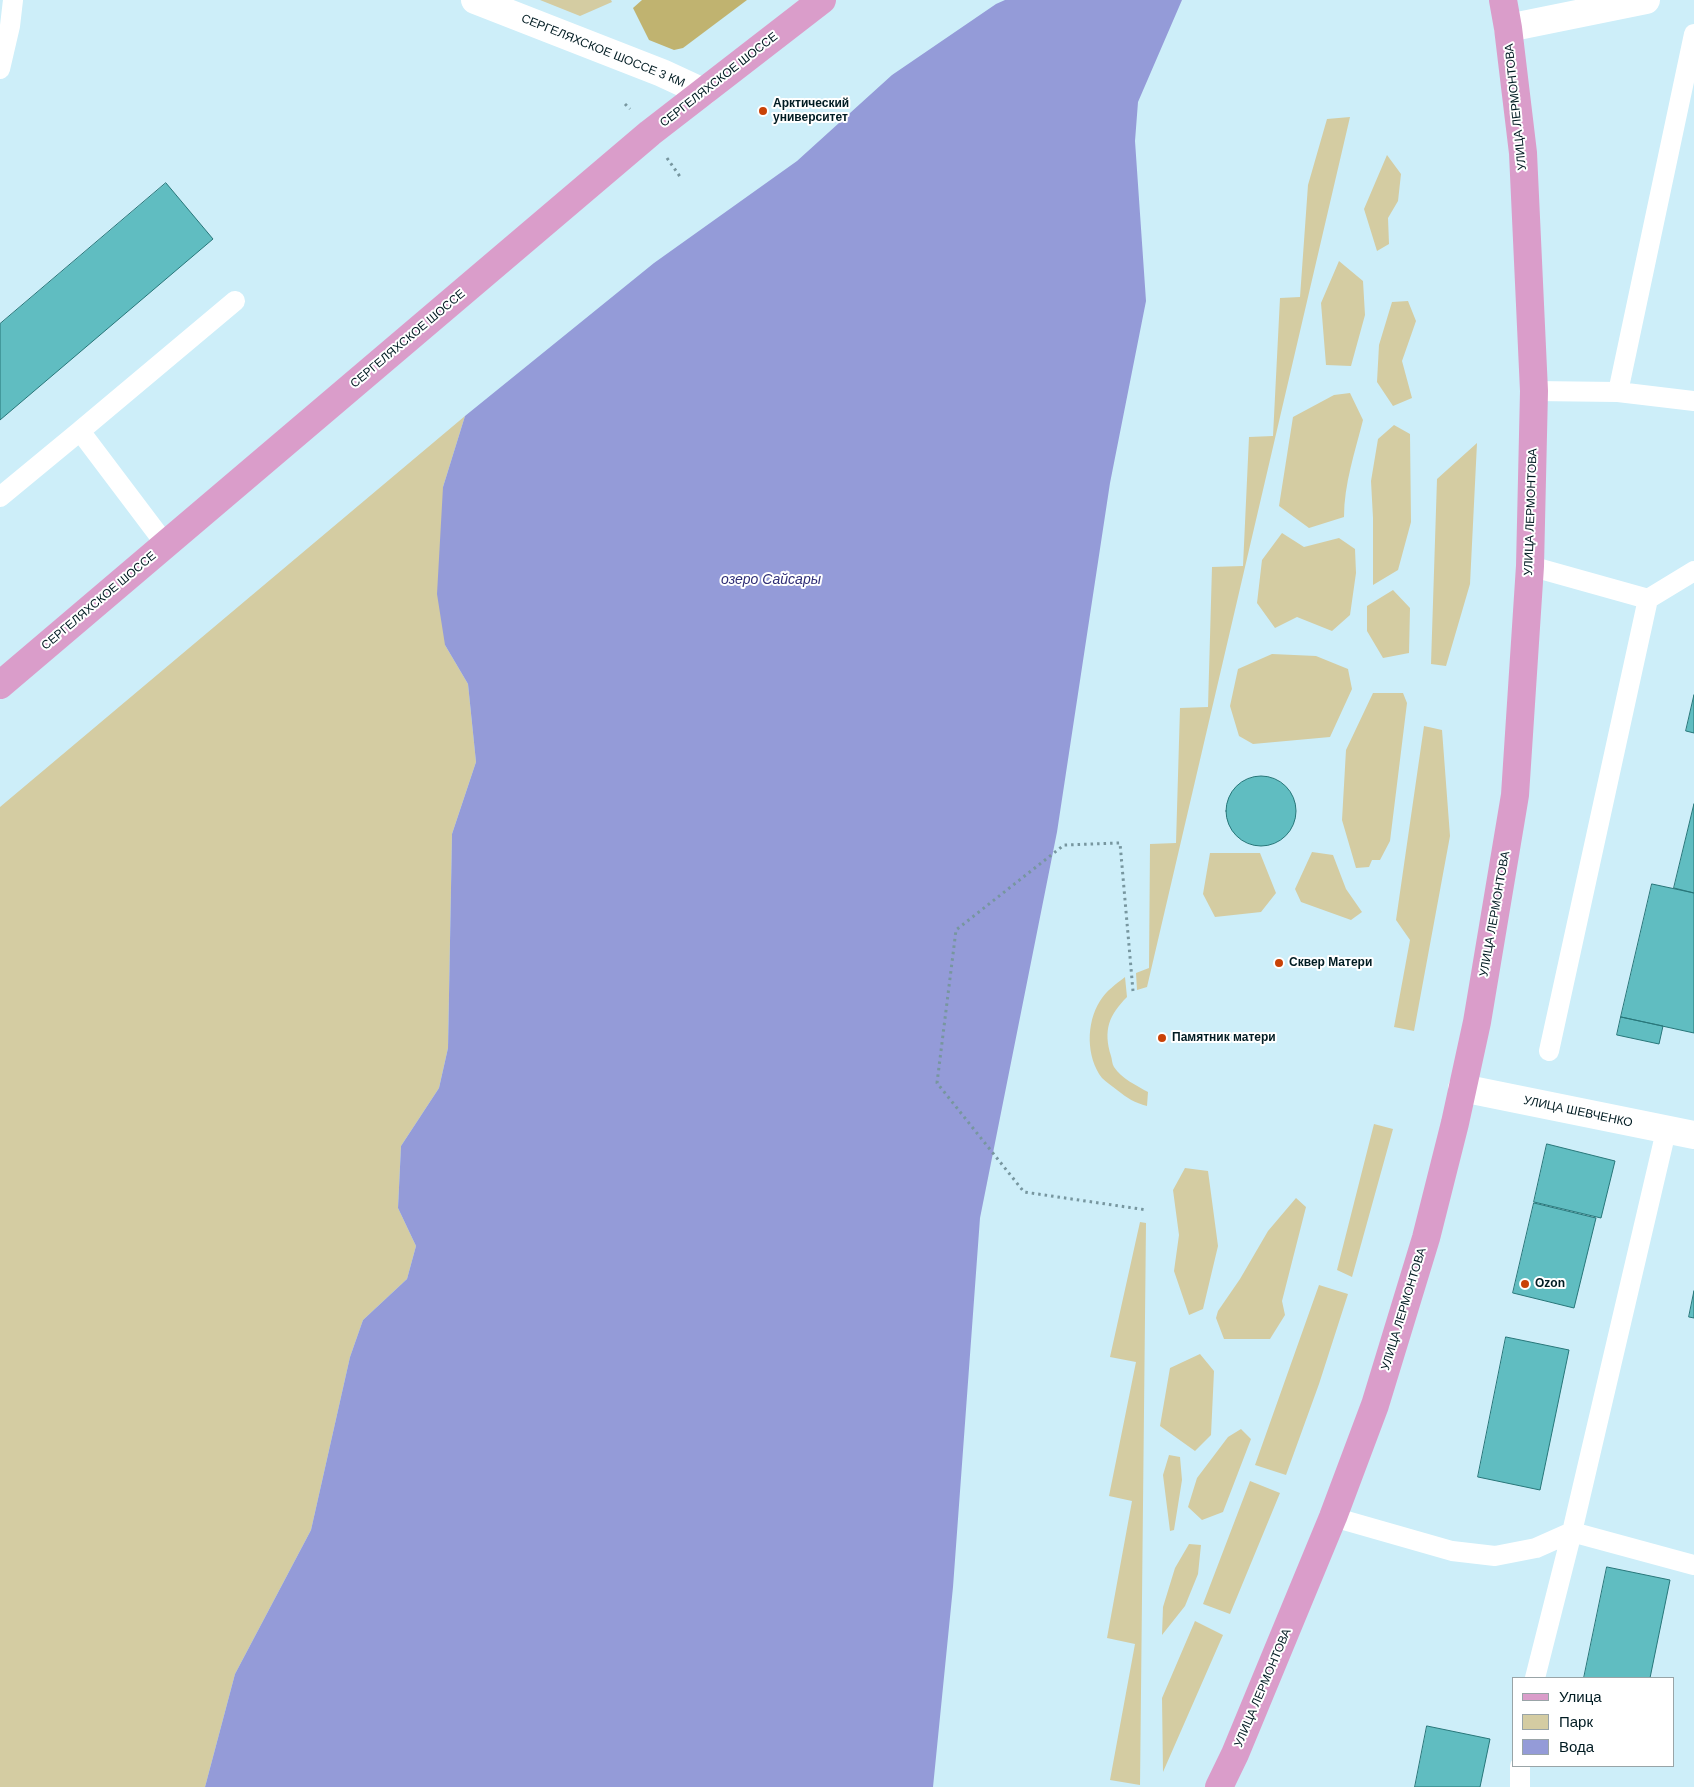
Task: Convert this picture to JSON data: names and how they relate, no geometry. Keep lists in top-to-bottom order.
{
  "streets": {
    "main road": ["СЕРГЕЛЯХСКОЕ ШОССЕ", "УЛИЦА ЛЕРМОНТОВА"],
    "street": ["СЕРГЕЛЯХСКОЕ ШОССЕ 3 КМ", "УЛИЦА ШЕВЧЕНКО"]
  },
  "crossings": [
    ["СЕРГЕЛЯХСКОЕ ШОССЕ 3 КМ", "СЕРГЕЛЯХСКОЕ ШОССЕ"],
    ["УЛИЦА ЛЕРМОНТОВА", "УЛИЦА ШЕВЧЕНКО"]
  ],
  "water": ["озеро Сайсары"],
  "places": [
    "Арктический университет",
    "Сквер Матери",
    "Памятник матери",
    "Ozon"
  ],
  "legend": ["Улица", "Парк", "Вода"]
}
